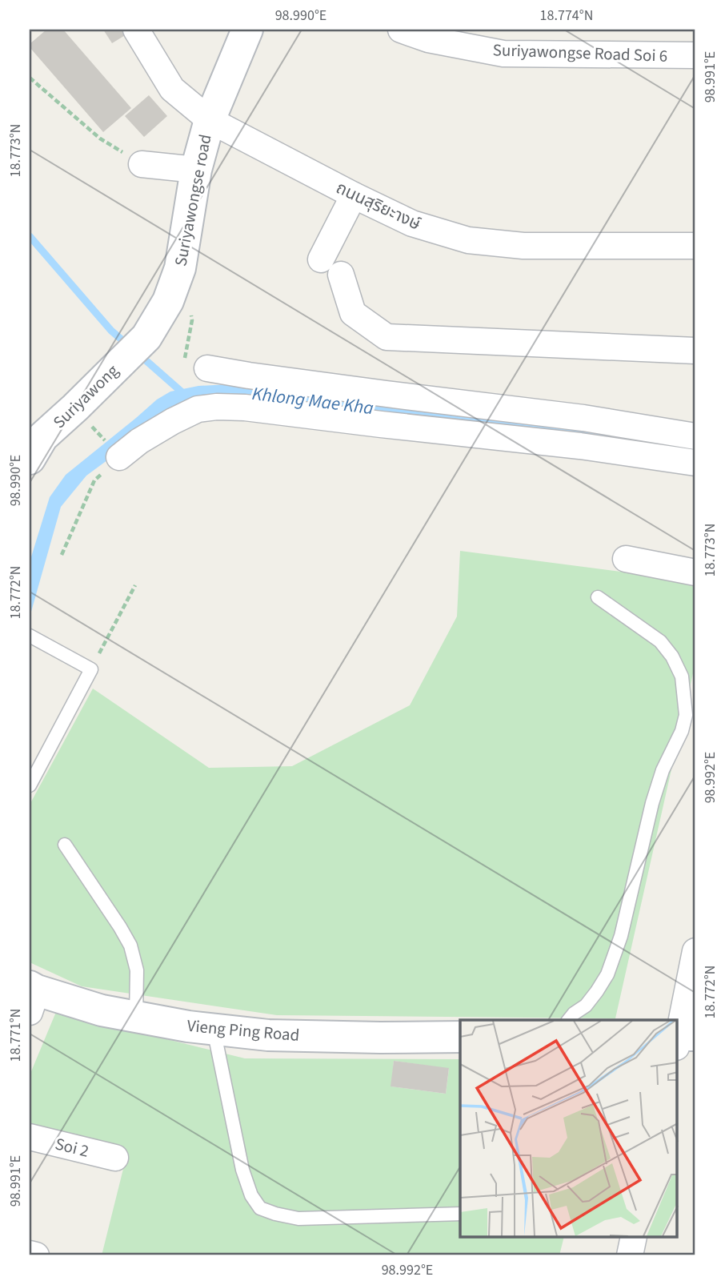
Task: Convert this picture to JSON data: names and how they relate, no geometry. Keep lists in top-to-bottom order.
{
  "streets": {
    "street": [
      "Suriyawongse Road Soi 6",
      "Suriyawongse road",
      "ถนนสุริยะางษ์",
      "Suriyawong",
      "Vieng Ping Road",
      "Soi 2"
    ]
  },
  "crossings": [
    ["Suriyawongse road", "ถนนสุริยะางษ์"],
    ["Suriyawongse road", "Suriyawong"]
  ],
  "water": ["Khlong Mae Kha"],
  "coordinates": [
    "98.990°E",
    "18.774°N",
    "98.991°E",
    "18.773°N",
    "18.772°N",
    "98.992°E",
    "18.771°N"
  ]
}
